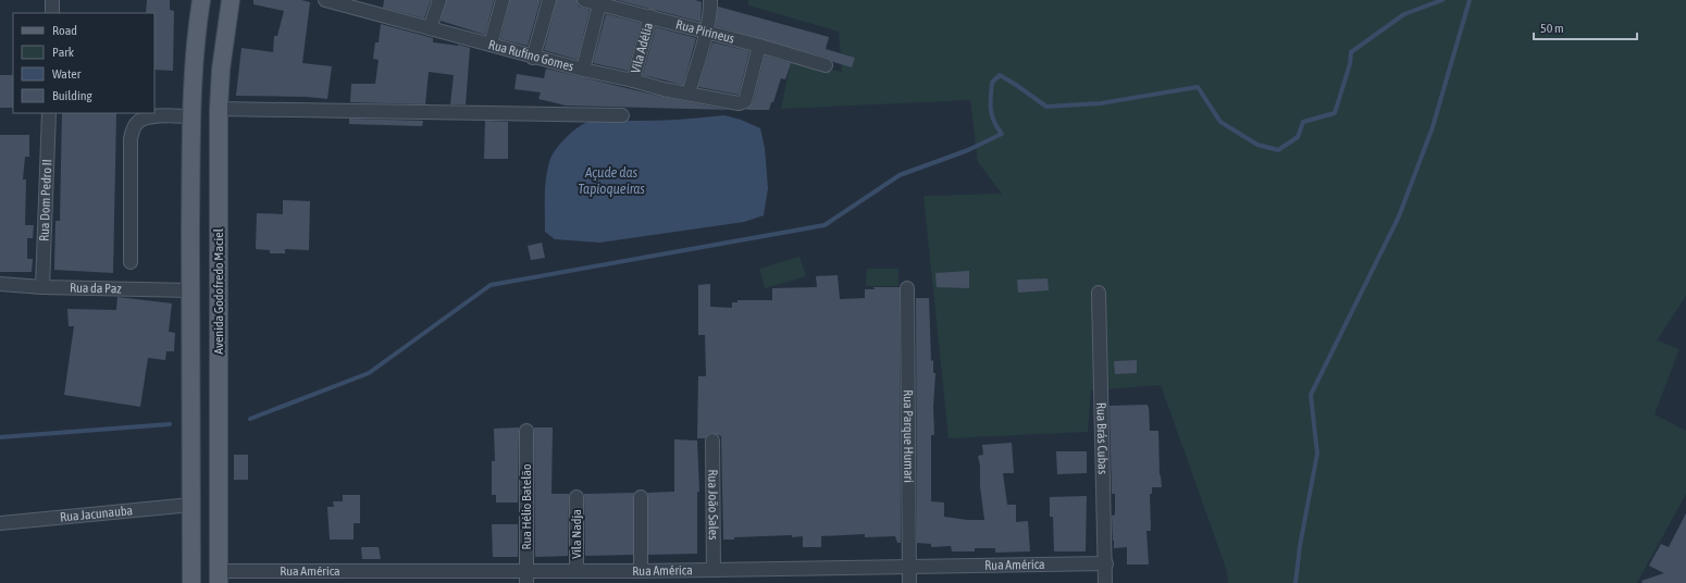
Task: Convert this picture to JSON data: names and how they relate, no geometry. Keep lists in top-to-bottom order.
{
  "streets": {
    "main road": ["Avenida Godofredo Maciel"],
    "street": [
      "Rua Pirineus",
      "Vila Adélia",
      "Rua Rufino Gomes",
      "Rua Dom Pedro II",
      "Rua da Paz",
      "Rua Parque Humari",
      "Rua Brás Cubas",
      "Rua João Sales",
      "Rua Hélio Batelão",
      "Rua Jacunauba",
      "Vila Nadja",
      "Rua América"
    ]
  },
  "crossings": [
    ["Rua Pirineus", "Vila Adélia"],
    ["Rua Pirineus", "Rua Rufino Gomes"],
    ["Vila Adélia", "Rua Rufino Gomes"],
    ["Rua Dom Pedro II", "Rua da Paz"],
    ["Avenida Godofredo Maciel", "Rua América"],
    ["Rua Parque Humari", "Rua América"],
    ["Rua Brás Cubas", "Rua América"],
    ["Rua João Sales", "Rua América"],
    ["Rua Hélio Batelão", "Rua América"],
    ["Vila Nadja", "Rua América"]
  ],
  "water": ["Açude das Tapioqueiras"],
  "legend": [
    "Road",
    "Park",
    "Water",
    "Building"
  ],
  "scale_bar": "50 m"
}
